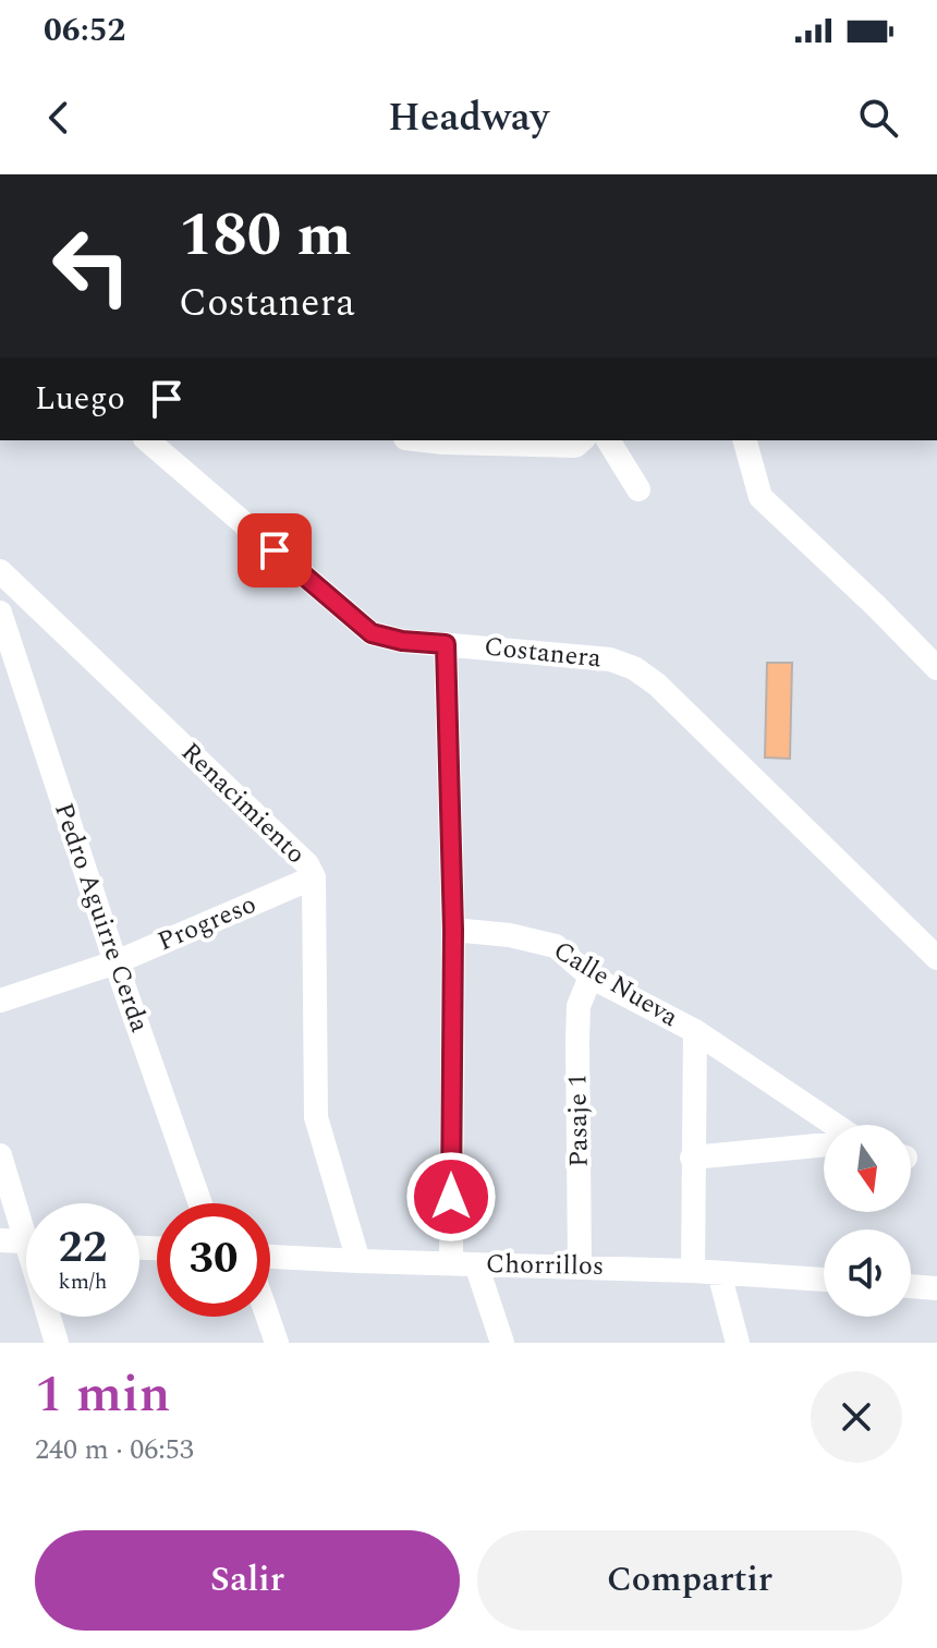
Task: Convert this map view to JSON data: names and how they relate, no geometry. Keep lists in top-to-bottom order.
{
  "streets": {
    "street": [
      "Costanera",
      "Renacimiento",
      "Pedro Aguirre Cerda",
      "Progreso",
      "Calle Nueva",
      "Pasaje 1",
      "Chorrillos"
    ]
  },
  "crossings": [
    ["Renacimiento", "Progreso"],
    ["Renacimiento", "Chorrillos"],
    ["Pedro Aguirre Cerda", "Progreso"],
    ["Calle Nueva", "Pasaje 1"],
    ["Calle Nueva", "Chorrillos"],
    ["Pasaje 1", "Chorrillos"]
  ],
  "north": "bottom",
  "page": {
    "status": "06:52",
    "header": "Headway",
    "turn": ["180 m", "Costanera"],
    "then": "Luego",
    "speed": "22 km/h",
    "limit": "30",
    "heading": ["1 min", "240 m · 06:53"],
    "buttons": ["Salir", "Compartir"]
  }
}
